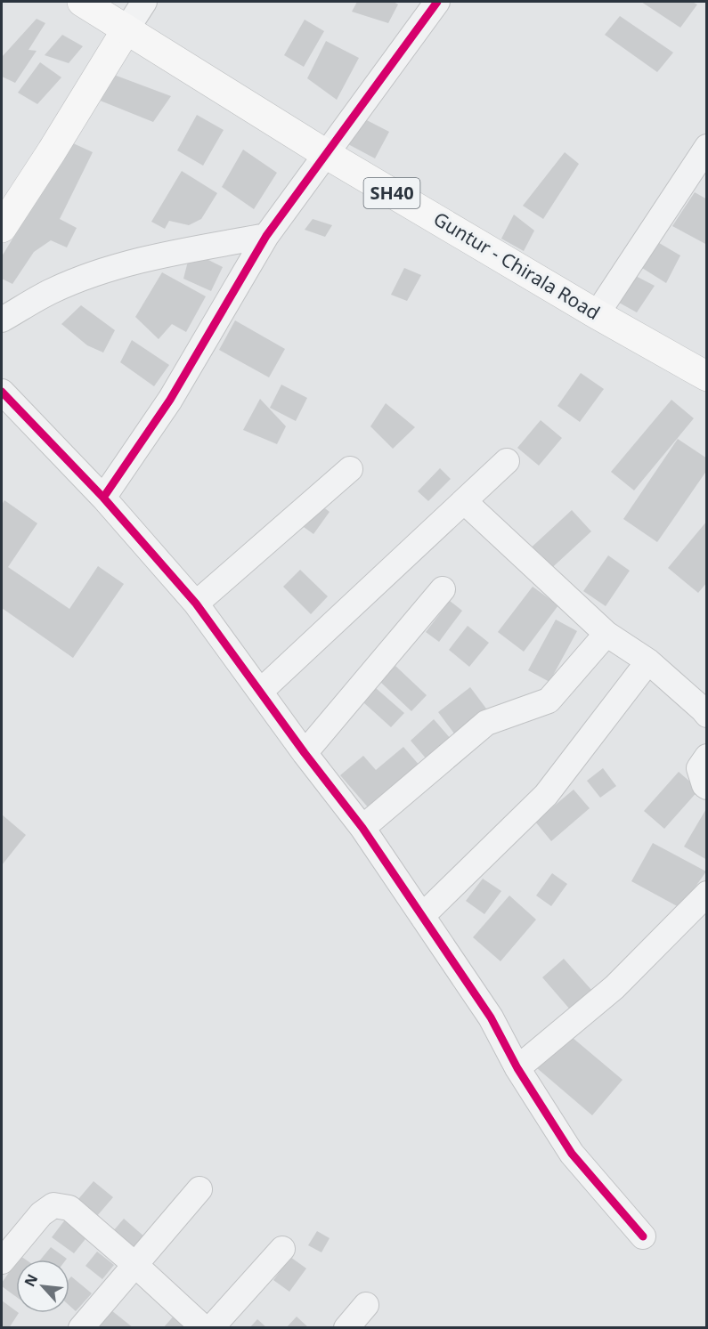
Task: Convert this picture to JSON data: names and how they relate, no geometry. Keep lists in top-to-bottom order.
{
  "streets": {
    "main road": ["SH40", "Guntur - Chirala Road"]
  },
  "north": "top left"
}
